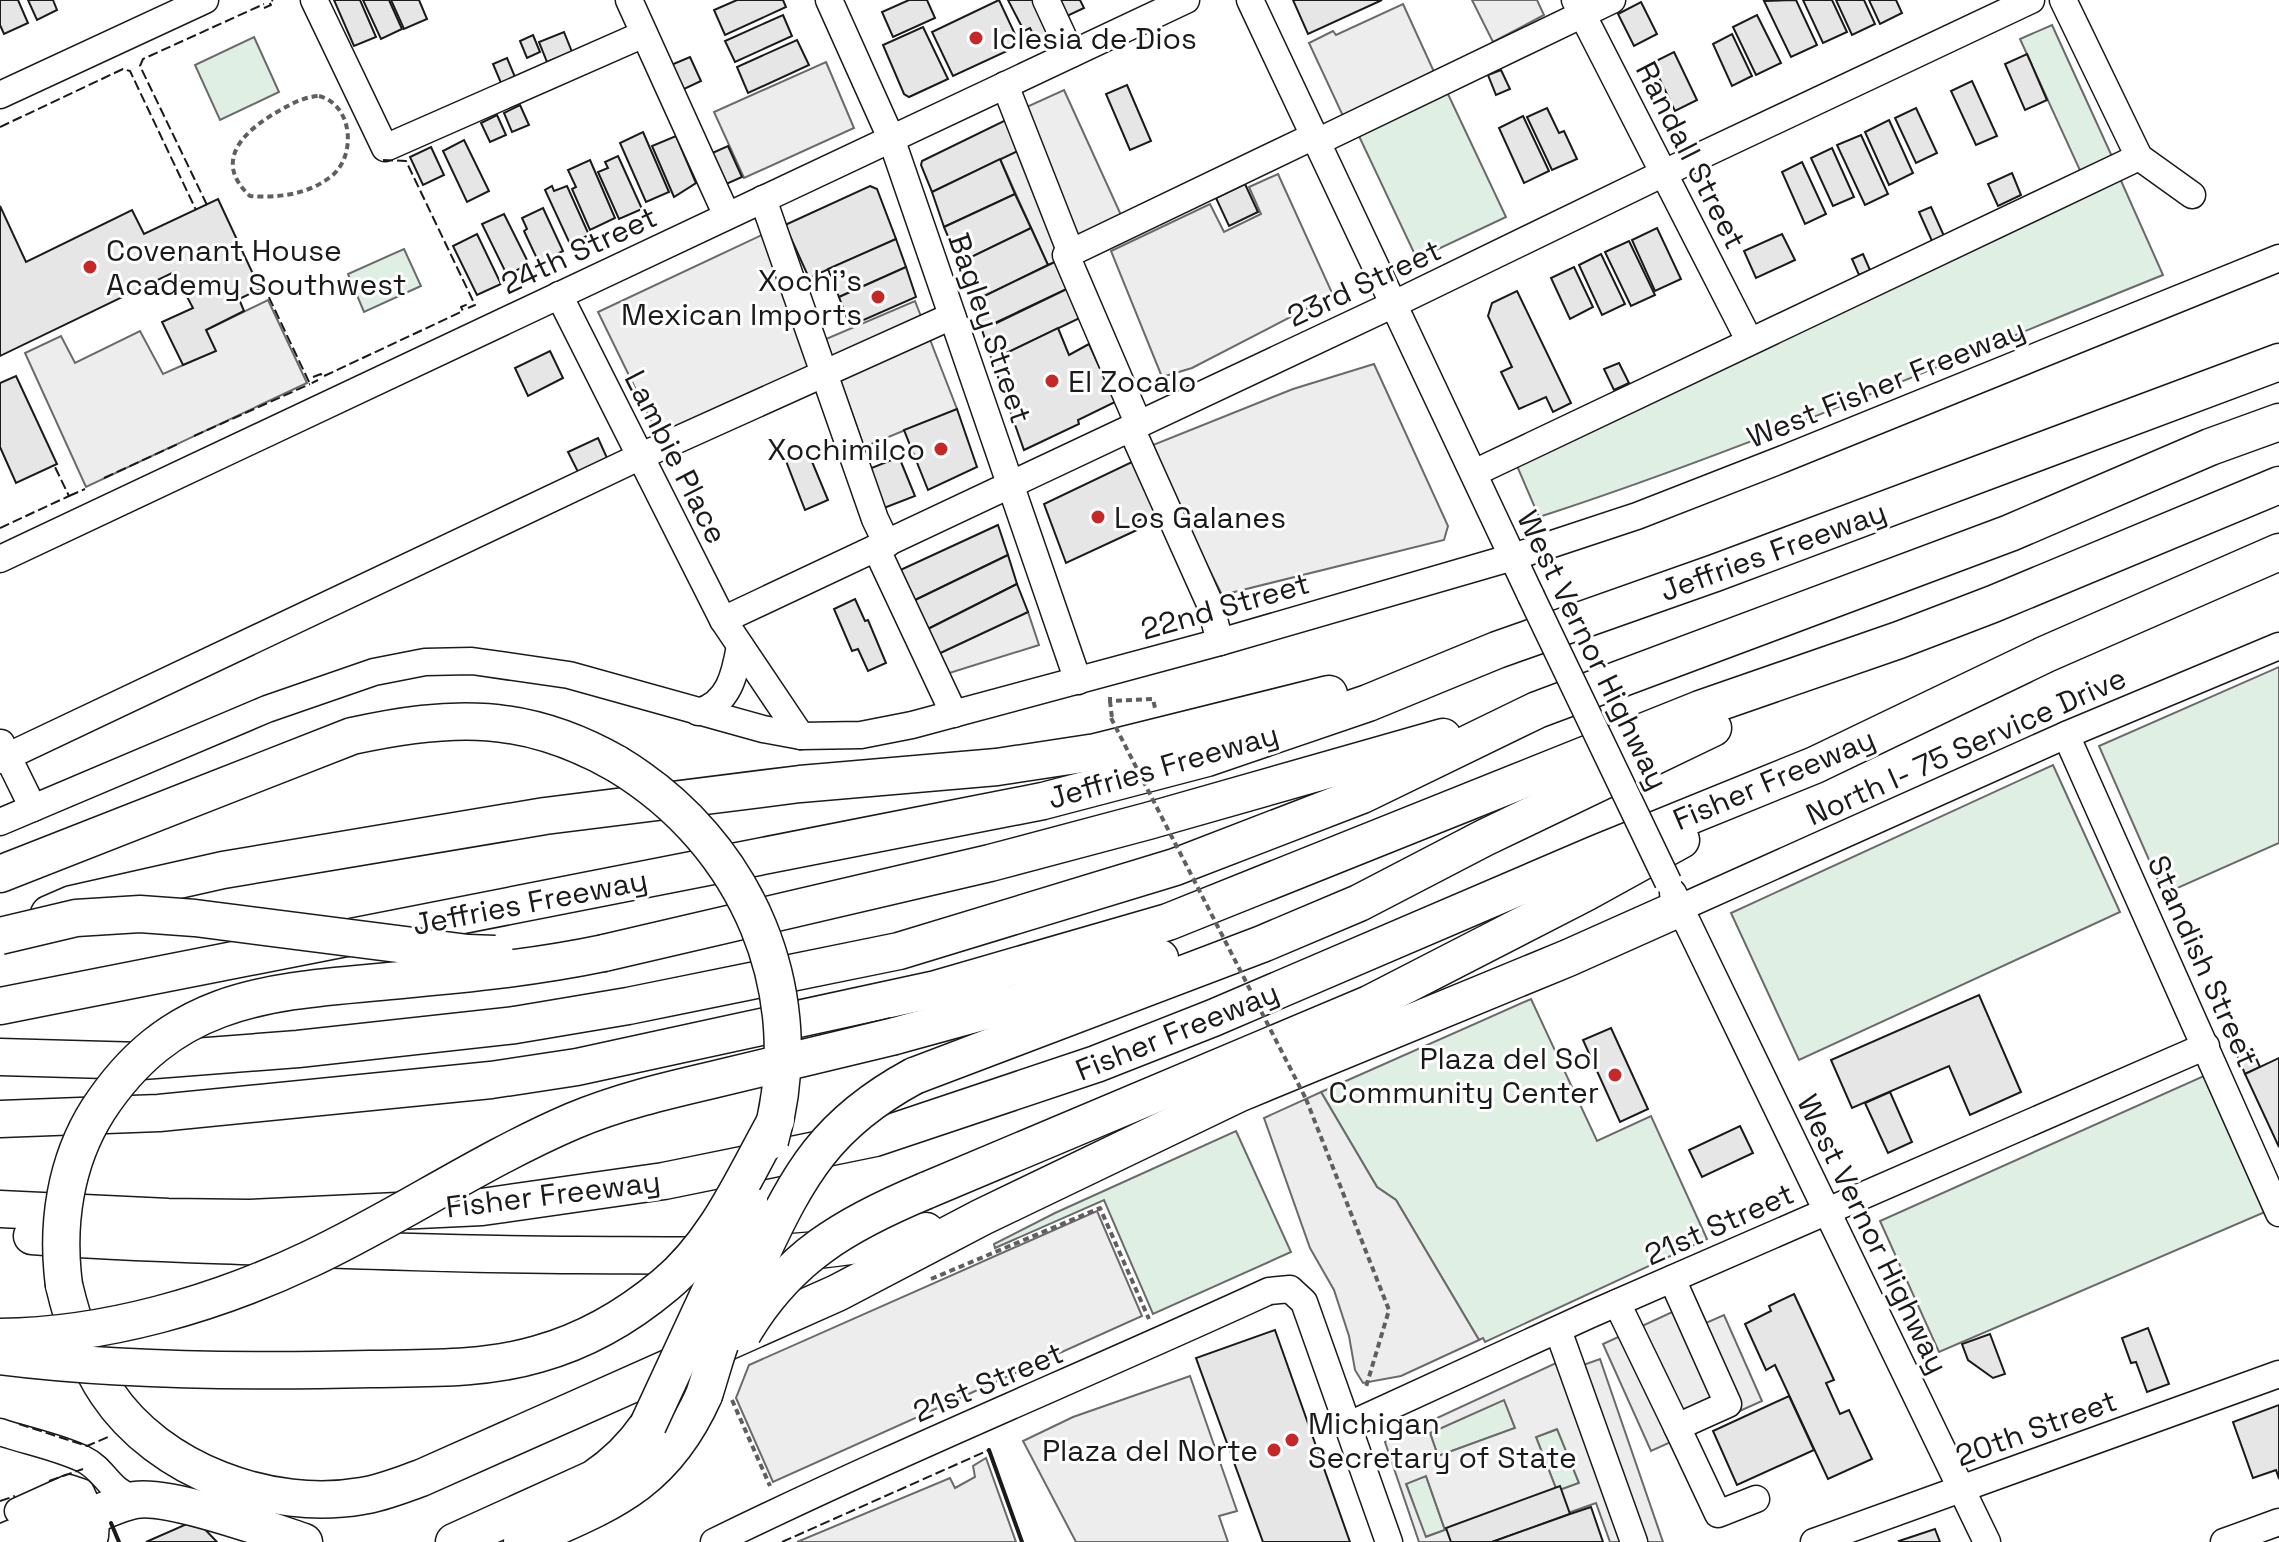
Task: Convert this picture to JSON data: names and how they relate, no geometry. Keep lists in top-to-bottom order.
{
  "streets": {
    "highway": ["Jeffries Freeway", "Fisher Freeway"],
    "street": [
      "Randall Street",
      "24th Street",
      "23rd Street",
      "Bagley Street",
      "West Fisher Freeway",
      "Lambie Place",
      "22nd Street",
      "West Vernor Highway",
      "North I- 75 Service Drive",
      "Standish Street",
      "21st Street",
      "20th Street"
    ]
  },
  "crossings": [
    ["Randall Street", "23rd Street"],
    ["24th Street", "Bagley Street"],
    ["24th Street", "Lambie Place"],
    ["23rd Street", "Bagley Street"],
    ["23rd Street", "Lambie Place"],
    ["23rd Street", "West Vernor Highway"],
    ["Bagley Street", "22nd Street"],
    ["West Fisher Freeway", "22nd Street"],
    ["West Fisher Freeway", "West Vernor Highway"],
    ["Lambie Place", "22nd Street"],
    ["22nd Street", "West Vernor Highway"],
    ["West Vernor Highway", "North I- 75 Service Drive"],
    ["West Vernor Highway", "21st Street"],
    ["West Vernor Highway", "20th Street"],
    ["North I- 75 Service Drive", "Standish Street"],
    ["Standish Street", "21st Street"]
  ],
  "places": [
    "Iclesia de Dios",
    "Covenant House Academy Southwest",
    "Xochi's Mexican Imports",
    "El Zocalo",
    "Xochimilco",
    "Los Galanes",
    "Plaza del Sol Community Center",
    "Michigan Secretary of State",
    "Plaza del Norte"
  ]
}
